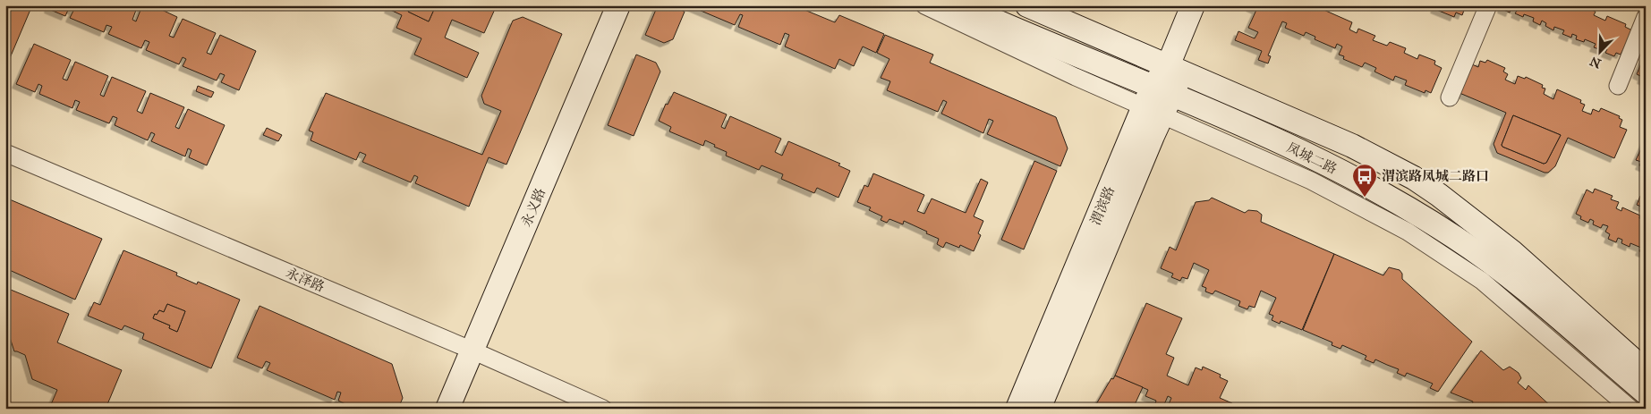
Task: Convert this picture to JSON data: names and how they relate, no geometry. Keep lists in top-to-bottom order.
{
  "streets": {
    "main road": ["凤城二路", "渭滨路", "永义路"],
    "street": ["永泽路"]
  },
  "crossings": [
    ["凤城二路", "渭滨路"],
    ["永义路", "永泽路"]
  ],
  "places": {
    "bus stop": ["渭滨路凤城二路口"]
  },
  "north": "bottom left"
}
